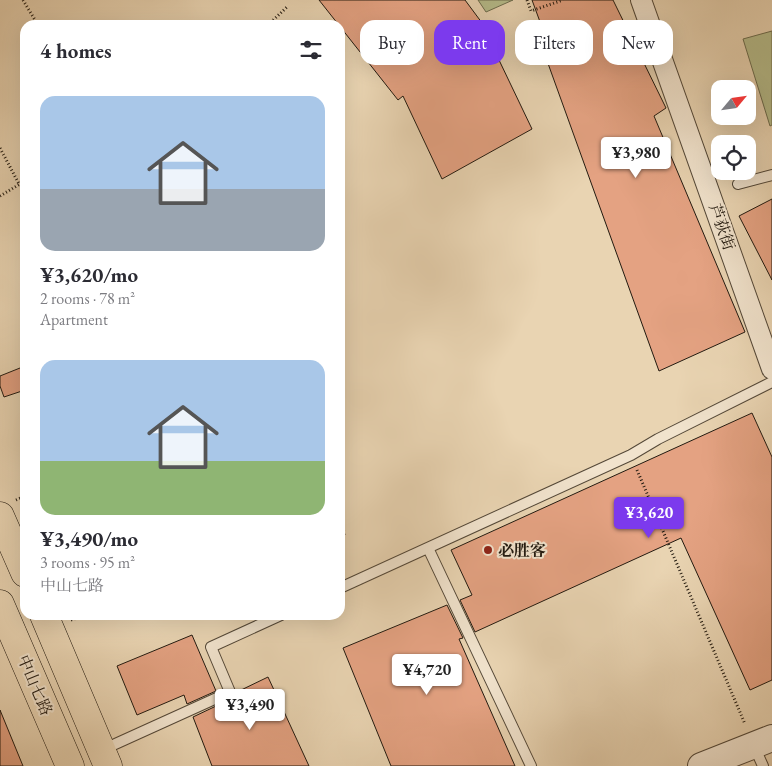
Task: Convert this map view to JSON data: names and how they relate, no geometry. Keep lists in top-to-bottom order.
{
  "streets": {
    "main road": ["中山七路"],
    "street": ["芦荻街"]
  },
  "places": ["必胜客"],
  "north": "top right",
  "page": {
    "chip": [
      "Buy",
      "Rent",
      "Filters",
      "New"
    ],
    "heading": "4 homes",
    "list": [
      {
        "name": "¥3,620/mo",
        "note": "2 rooms · 78 m² · Apartment"
      },
      {
        "name": "¥3,490/mo",
        "note": "3 rooms · 95 m² · 中山七路"
      }
    ],
    "price": [
      "¥3,980",
      "¥3,620",
      "¥4,720",
      "¥3,490"
    ]
  }
}
